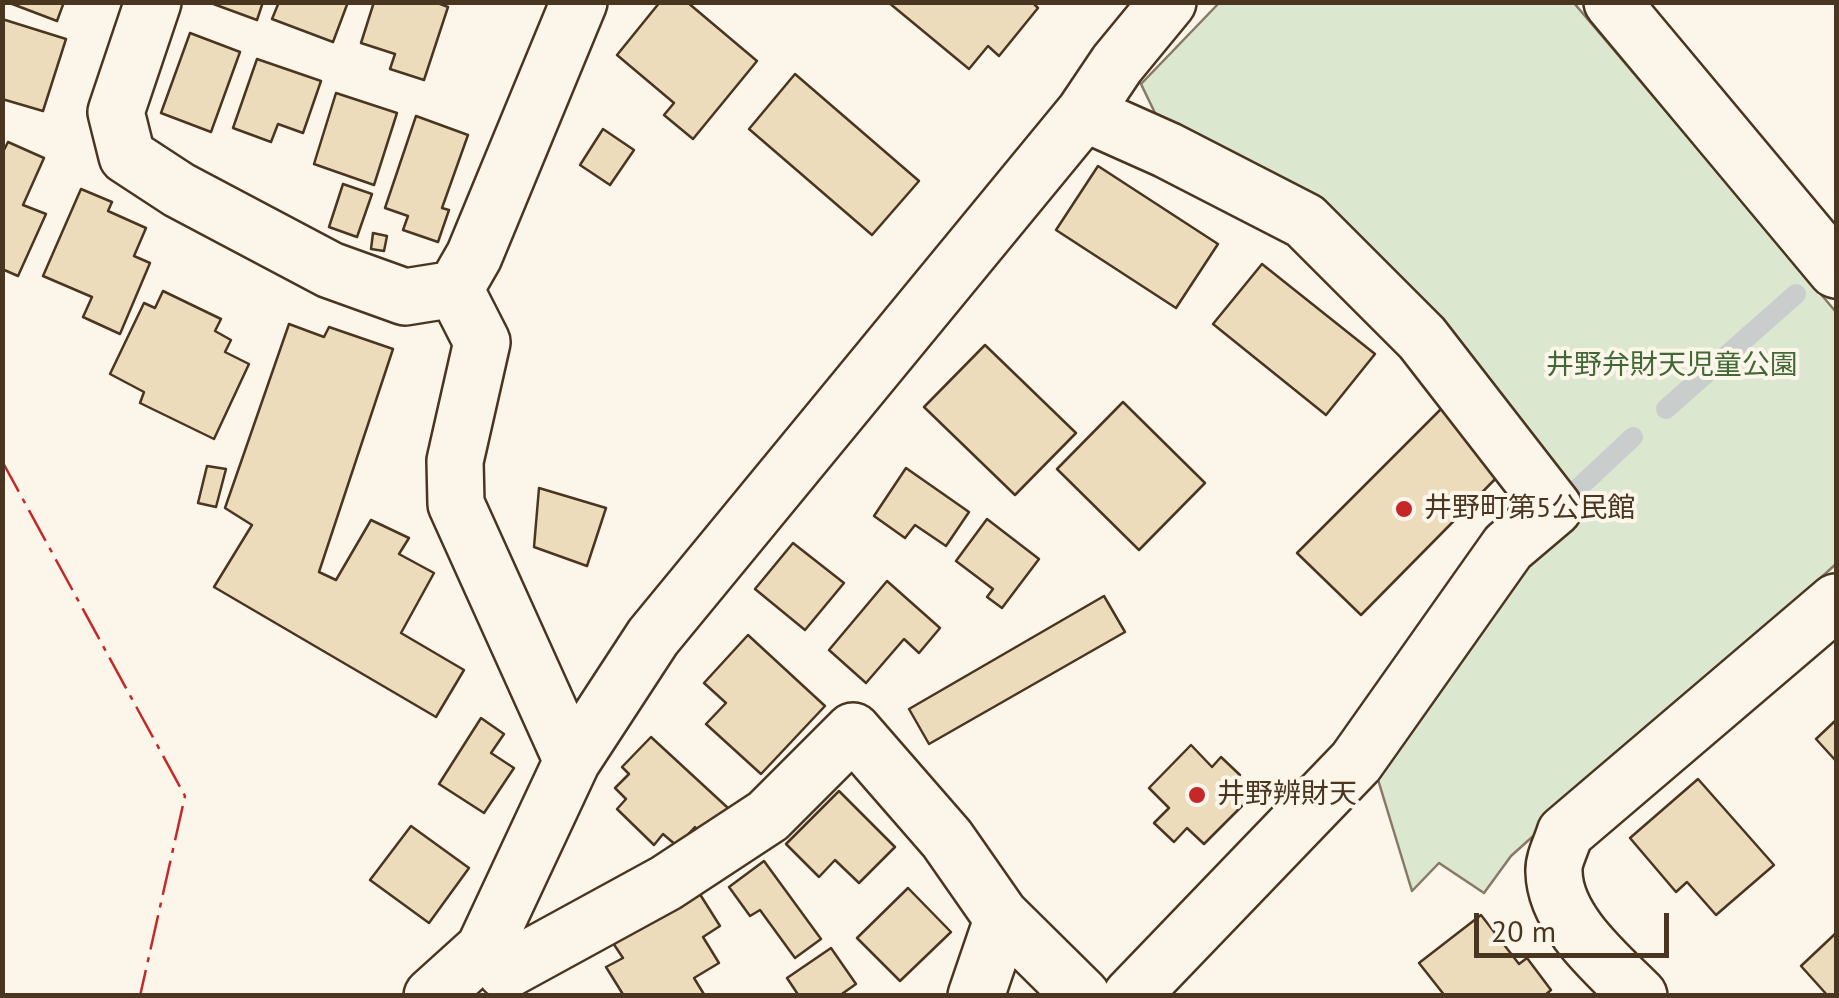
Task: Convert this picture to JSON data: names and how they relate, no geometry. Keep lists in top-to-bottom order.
{
  "parks": ["井野弁財天児童公園"],
  "places": ["井野町第5公民館", "井野辨財天"],
  "scale_bar": "20 m"
}
